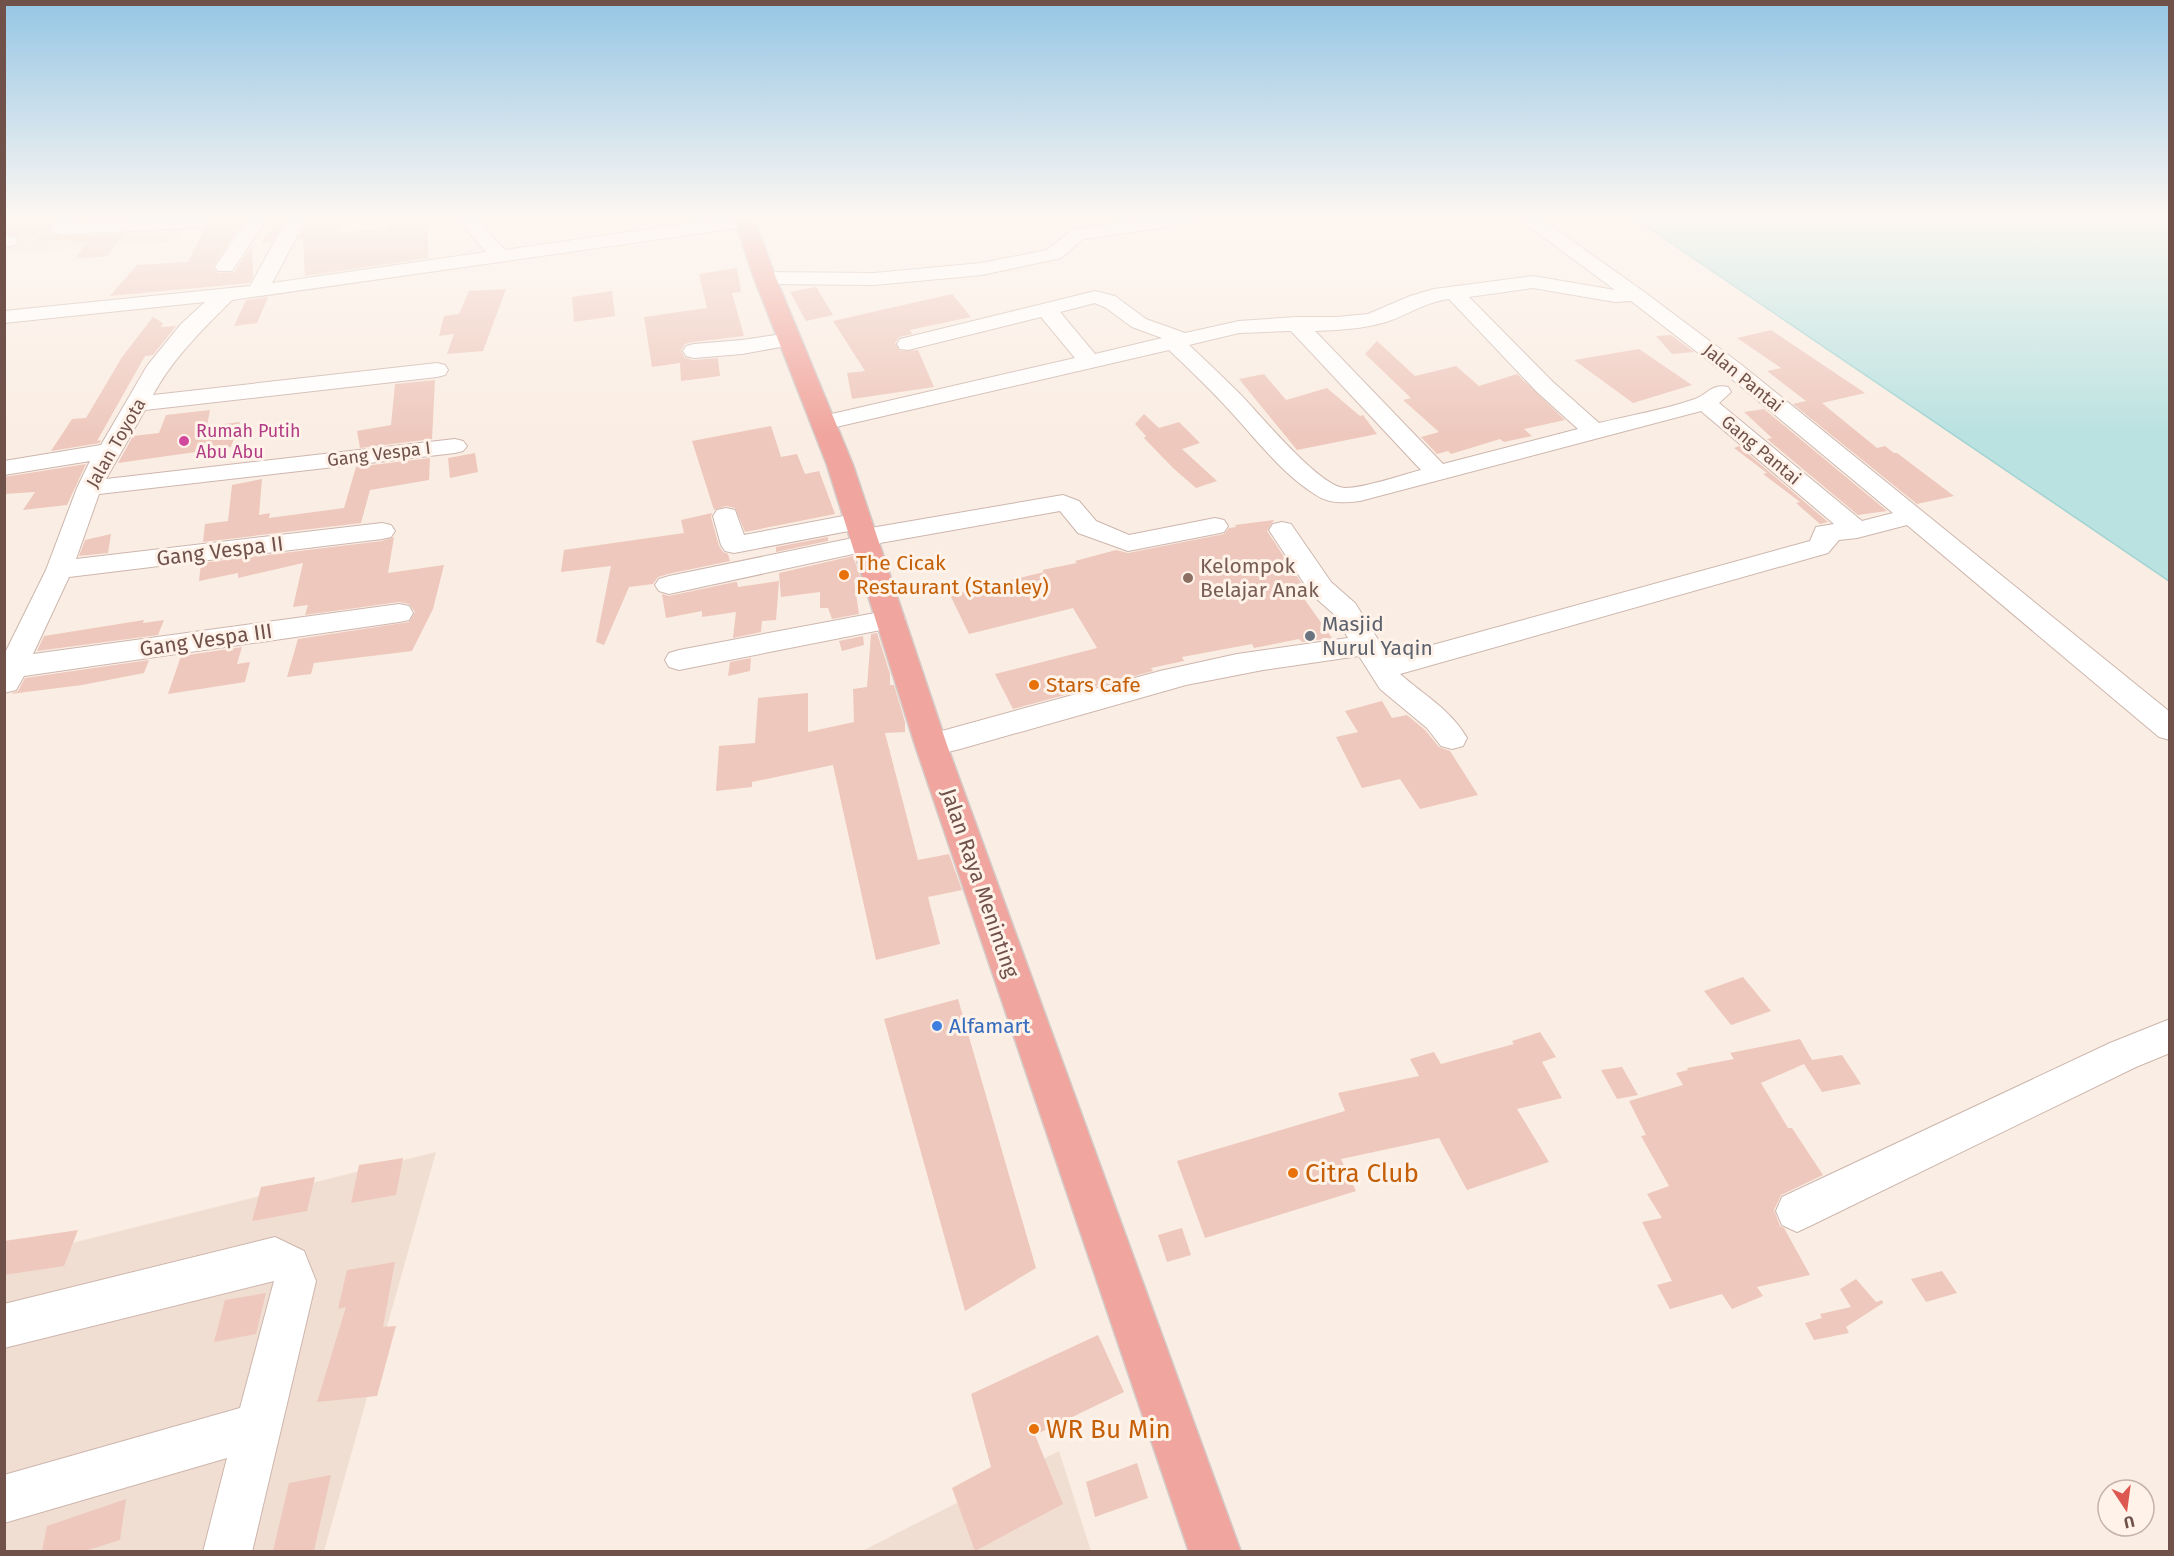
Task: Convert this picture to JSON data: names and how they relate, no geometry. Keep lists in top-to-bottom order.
{
  "streets": {
    "highway": ["Jalan Raya Meninting"],
    "street": [
      "Jalan Pantai",
      "Jalan Toyota",
      "Gang Pantai",
      "Gang Vespa I",
      "Gang Vespa II",
      "Gang Vespa III"
    ]
  },
  "crossings": [
    ["Jalan Pantai", "Gang Pantai"],
    ["Jalan Toyota", "Gang Vespa I"],
    ["Jalan Toyota", "Gang Vespa II"],
    ["Jalan Toyota", "Gang Vespa III"]
  ],
  "places": [
    "Rumah Putih Abu Abu",
    "The Cicak Restaurant (Stanley)",
    "Kelompok Belajar Anak",
    "Masjid Nurul Yaqin",
    "Stars Cafe",
    "Alfamart",
    "Citra Club",
    "WR Bu Min"
  ],
  "north": "bottom"
}
